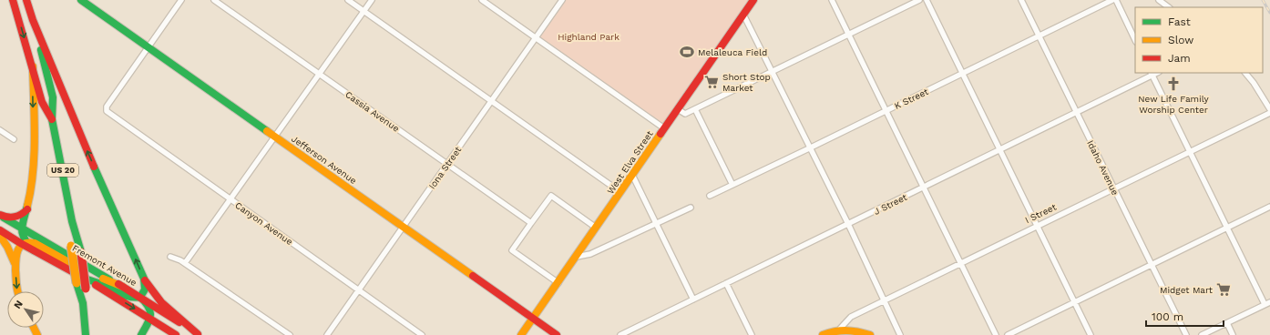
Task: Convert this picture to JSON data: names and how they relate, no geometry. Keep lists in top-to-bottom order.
{
  "streets": {
    "main road": [
      "Jefferson Avenue",
      "West Elva Street",
      "US 20",
      "I Street",
      "Fremont Avenue"
    ],
    "street": [
      "K Street",
      "Cassia Avenue",
      "Iona Street",
      "Idaho Avenue",
      "J Street",
      "Canyon Avenue"
    ]
  },
  "crossings": [
    ["K Street", "Idaho Avenue"],
    ["Cassia Avenue", "Iona Street"],
    ["Jefferson Avenue", "West Elva Street"],
    ["Jefferson Avenue", "Iona Street"],
    ["Jefferson Avenue", "Canyon Avenue"],
    ["Iona Street", "Canyon Avenue"],
    ["Idaho Avenue", "J Street"],
    ["Idaho Avenue", "I Street"]
  ],
  "parks": ["Highland Park"],
  "places": {
    "sports": ["Melaleuca Field"],
    "supermarket": ["Short Stop Market", "Midget Mart"],
    "church": ["New Life Family Worship Center"]
  },
  "legend": ["Fast", "Slow", "Jam"],
  "scale_bar": "100 m",
  "north": "top left"
}
